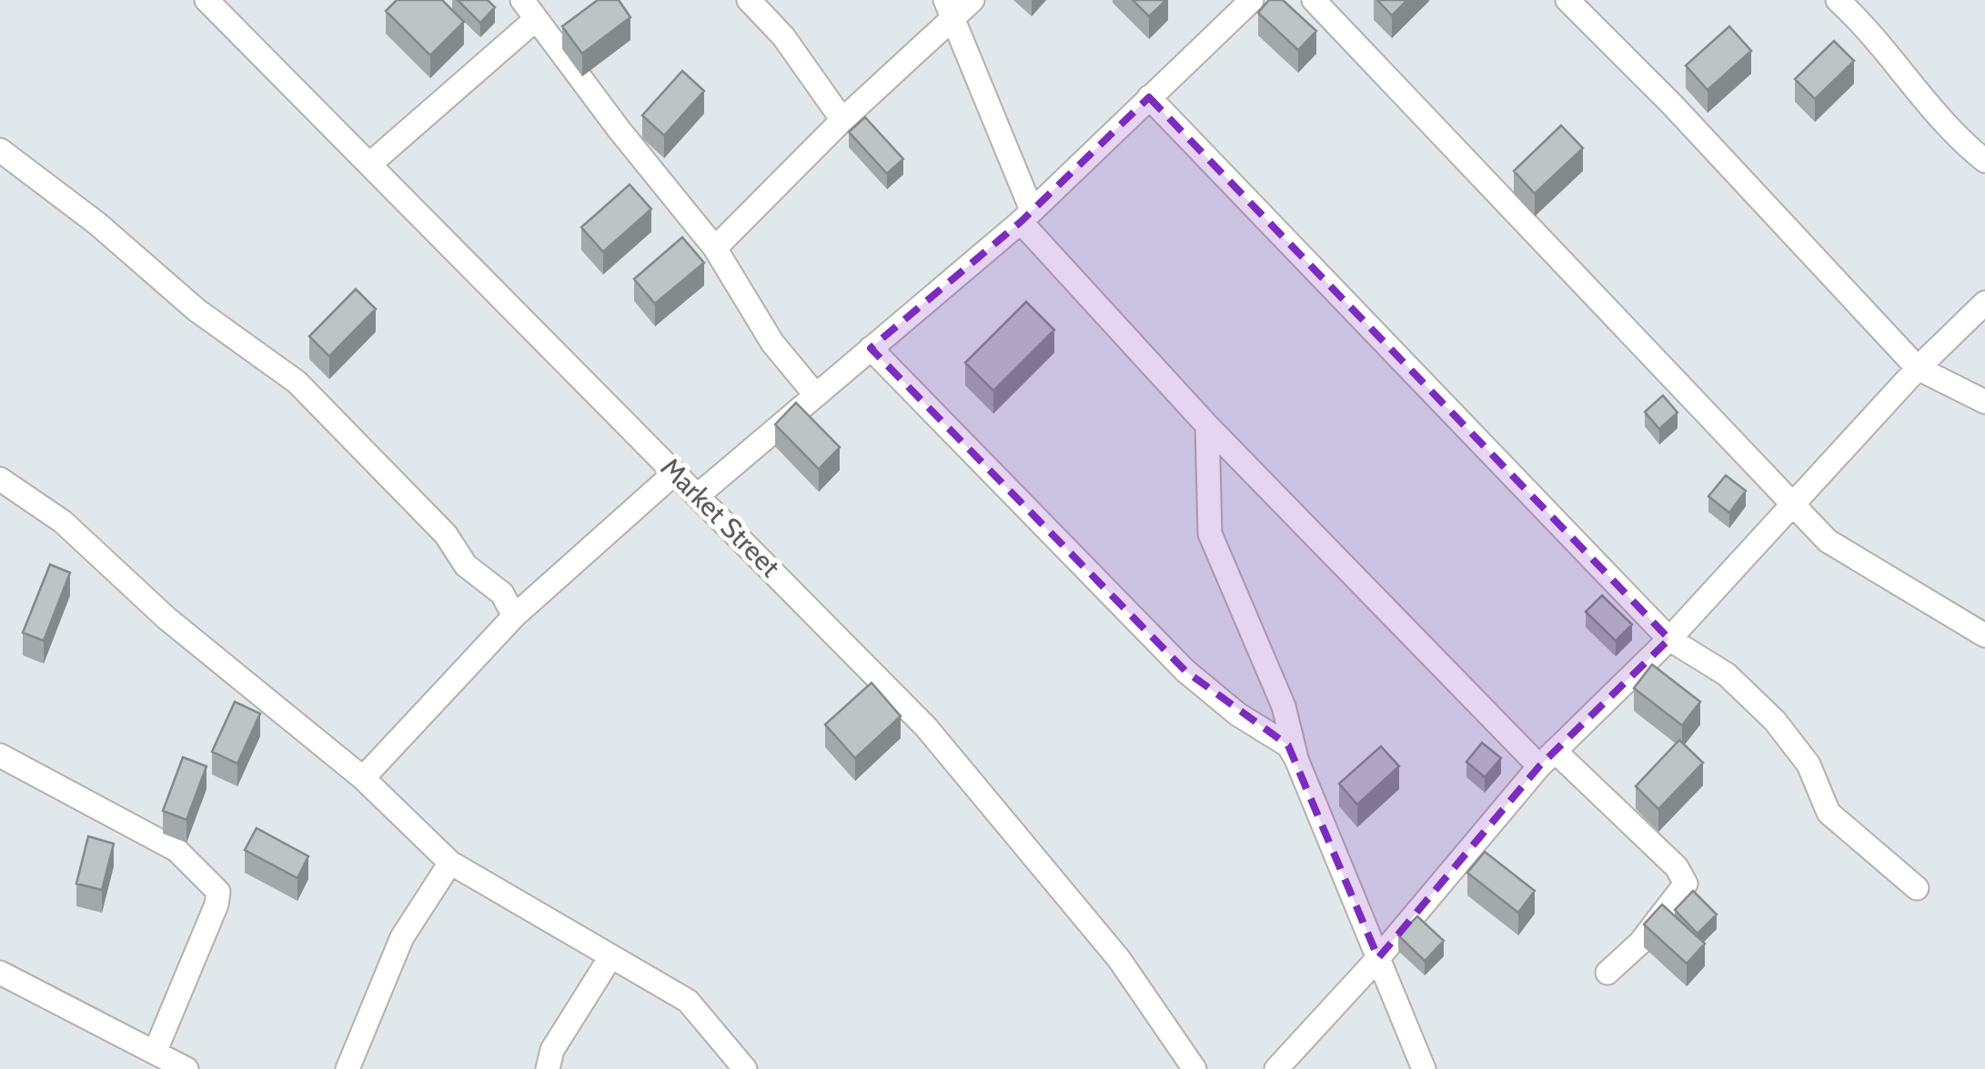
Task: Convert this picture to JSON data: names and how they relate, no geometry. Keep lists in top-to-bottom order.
{
  "streets": {
    "street": ["Market Street"]
  }
}
